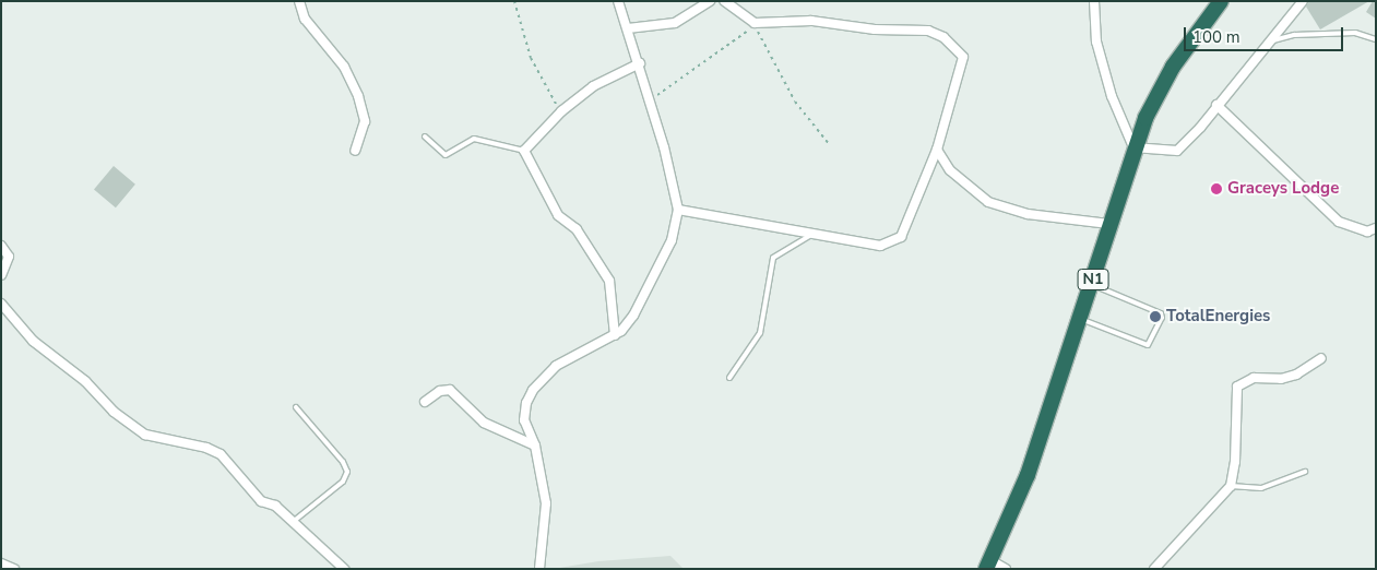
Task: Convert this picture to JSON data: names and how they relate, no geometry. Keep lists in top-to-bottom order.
{
  "streets": {
    "highway": ["N1"]
  },
  "places": ["Graceys Lodge", "TotalEnergies"],
  "scale_bar": "100 m"
}
